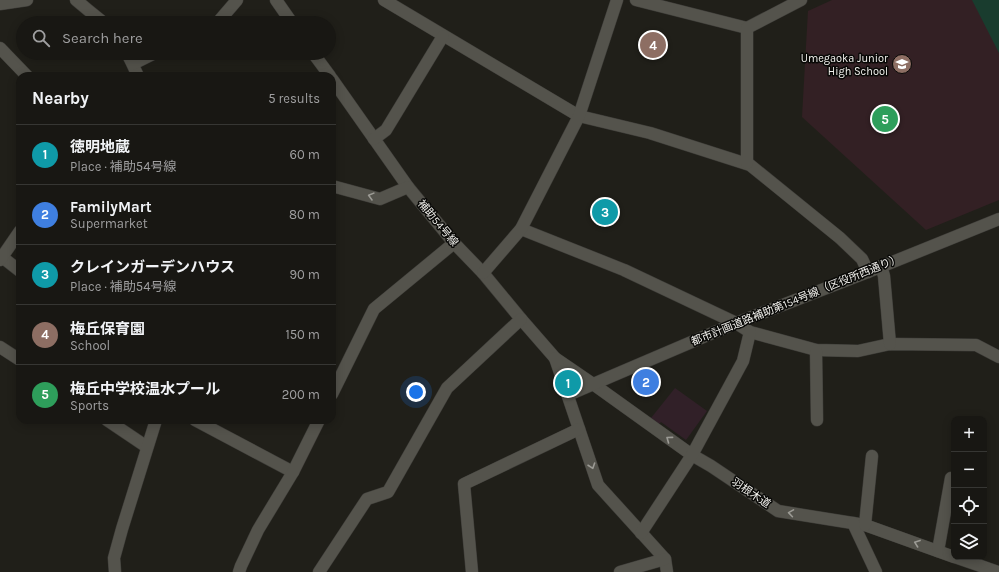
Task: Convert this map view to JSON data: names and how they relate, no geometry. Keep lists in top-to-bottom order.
{
  "streets": {
    "street": ["補助54号線", "都市計画道路補助第154号線（区役所西通り）", "羽根木道"]
  },
  "crossings": [
    ["補助54号線", "都市計画道路補助第154号線（区役所西通り）"],
    ["補助54号線", "羽根木道"],
    ["都市計画道路補助第154号線（区役所西通り）", "羽根木道"]
  ],
  "one_way": ["羽根木道"],
  "places": {
    "school or university": ["Umegaoka Junior High School"]
  },
  "page": {
    "search": "Search here",
    "pins": [
      "4",
      "5",
      "3",
      "2",
      "1"
    ],
    "heading": ["Nearby", "5 results"],
    "list": [
      {
        "mark": "1",
        "name": "徳明地蔵",
        "note": "Place · 補助54号線",
        "value": "60 m"
      },
      {
        "mark": "2",
        "name": "FamilyMart",
        "note": "Supermarket",
        "value": "80 m"
      },
      {
        "mark": "3",
        "name": "クレインガーデンハウス",
        "note": "Place · 補助54号線",
        "value": "90 m"
      },
      {
        "mark": "4",
        "name": "梅丘保育園",
        "note": "School",
        "value": "150 m"
      },
      {
        "mark": "5",
        "name": "梅丘中学校温水プール",
        "note": "Sports",
        "value": "200 m"
      }
    ],
    "map_buttons": ["+", "−"]
  }
}
